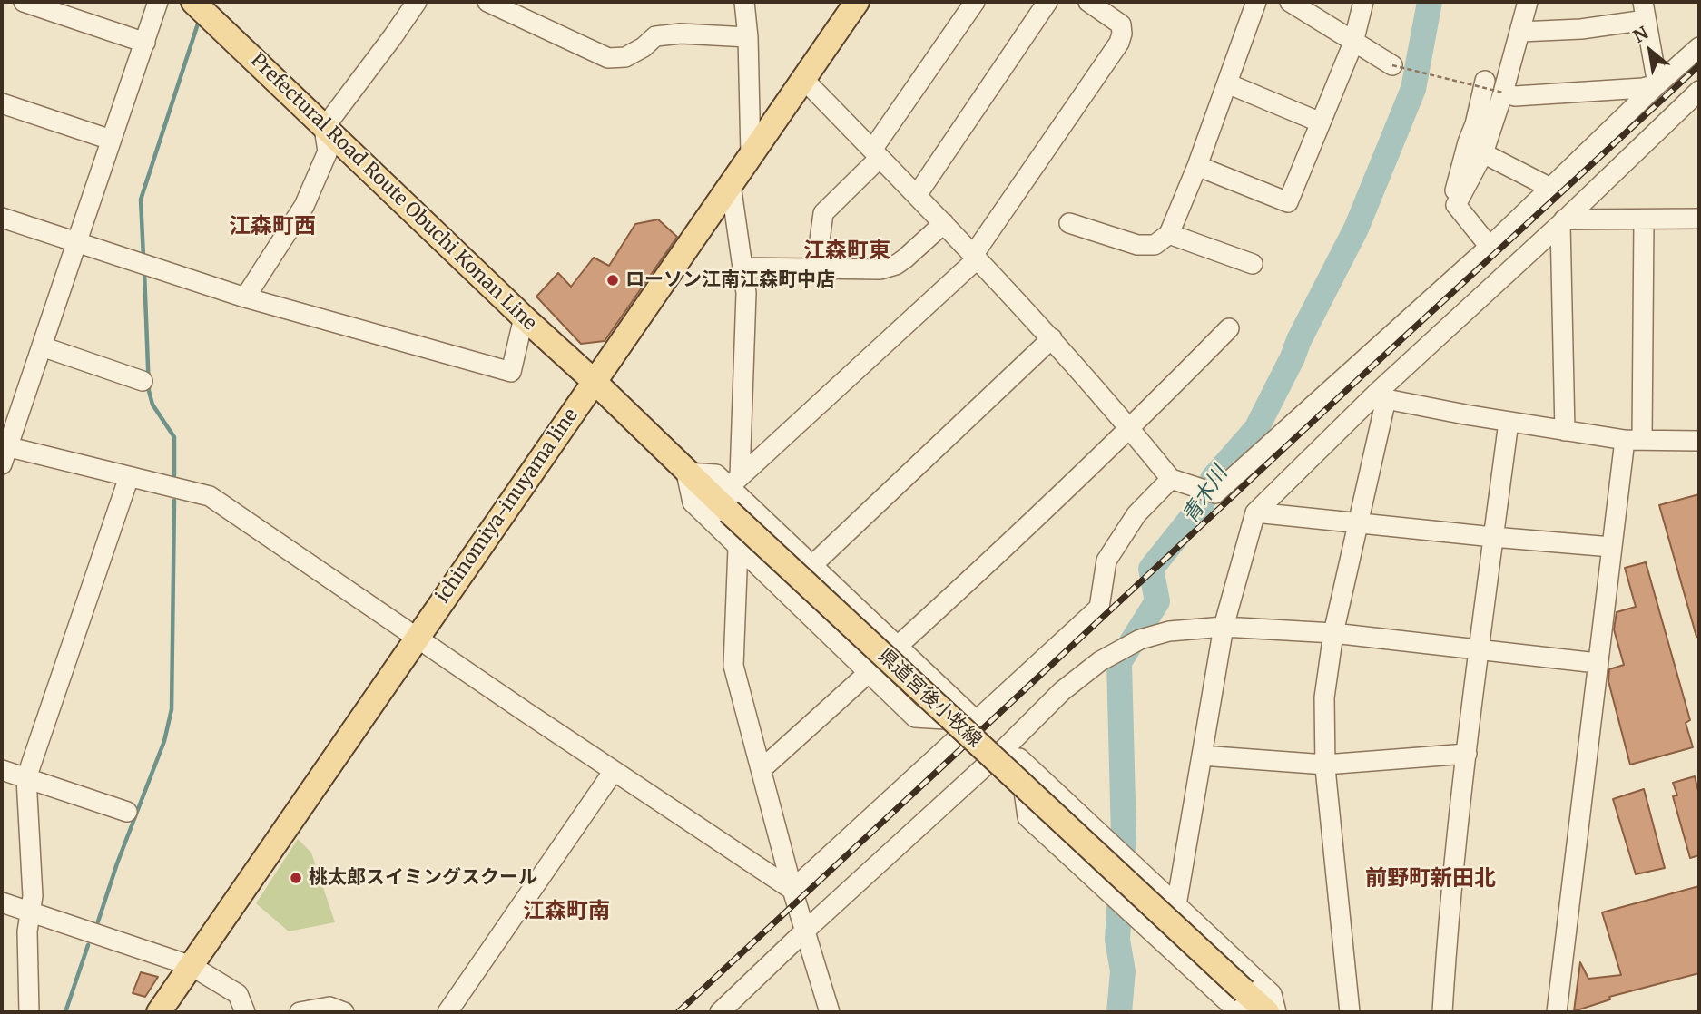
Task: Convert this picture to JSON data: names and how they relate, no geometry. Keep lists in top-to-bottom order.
{
  "streets": {
    "main road": ["Prefectural Road Route Obuchi Konan Line", "ichinomiya-inuyama line", "県道宮後小牧線"]
  },
  "crossings": [
    ["Prefectural Road Route Obuchi Konan Line", "ichinomiya-inuyama line"],
    ["Prefectural Road Route Obuchi Konan Line", "県道宮後小牧線"],
    ["ichinomiya-inuyama line", "県道宮後小牧線"]
  ],
  "districts": [
    "江森町西",
    "江森町東",
    "前野町新田北",
    "江森町南"
  ],
  "water": ["青木川"],
  "places": ["ローソン江南江森町中店", "桃太郎スイミングスクール"],
  "north": "top left"
}
